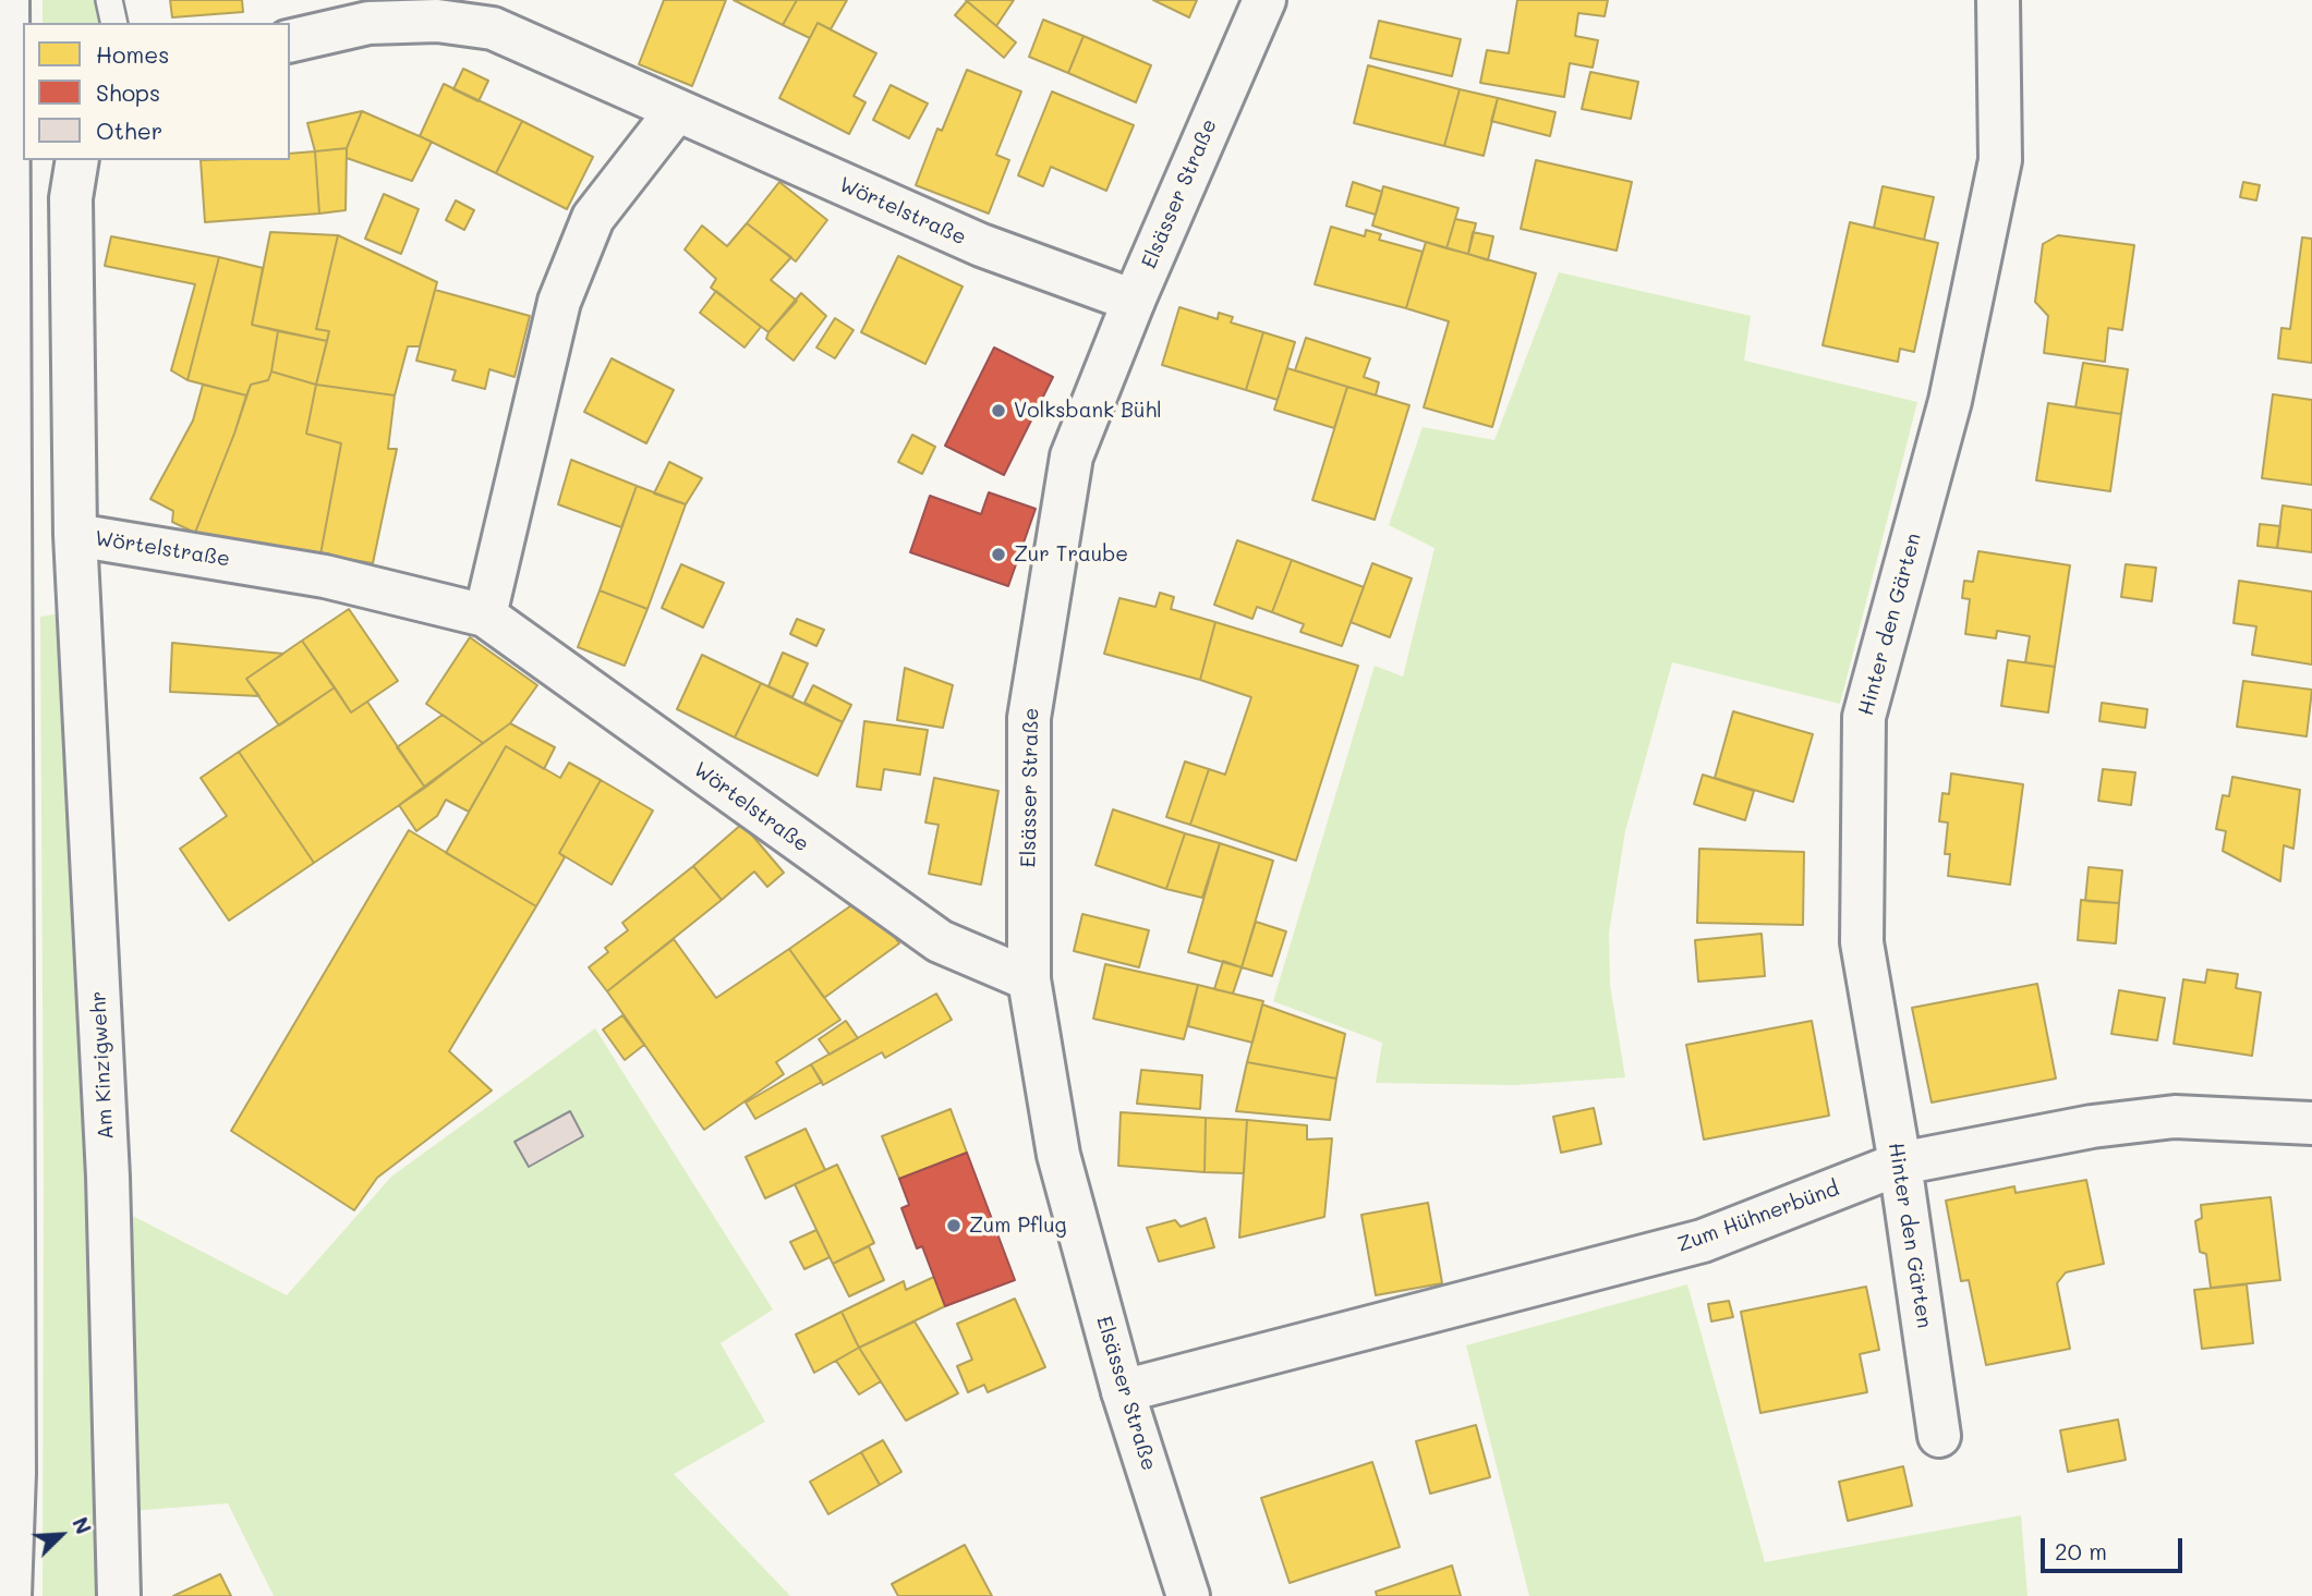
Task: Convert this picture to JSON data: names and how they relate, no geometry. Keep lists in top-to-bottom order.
{
  "streets": {
    "main road": [
      "Elsässer Straße",
      "Wörtelstraße",
      "Hinter den Gärten",
      "Am Kinzigwehr",
      "Zum Hühnerbünd"
    ]
  },
  "crossings": [
    ["Elsässer Straße", "Wörtelstraße"],
    ["Elsässer Straße", "Zum Hühnerbünd"],
    ["Wörtelstraße", "Am Kinzigwehr"],
    ["Hinter den Gärten", "Zum Hühnerbünd"]
  ],
  "places": ["Volksbank Bühl", "Zur Traube", "Zum Pflug"],
  "legend": ["Homes", "Shops", "Other"],
  "scale_bar": "20 m",
  "north": "top right"
}
